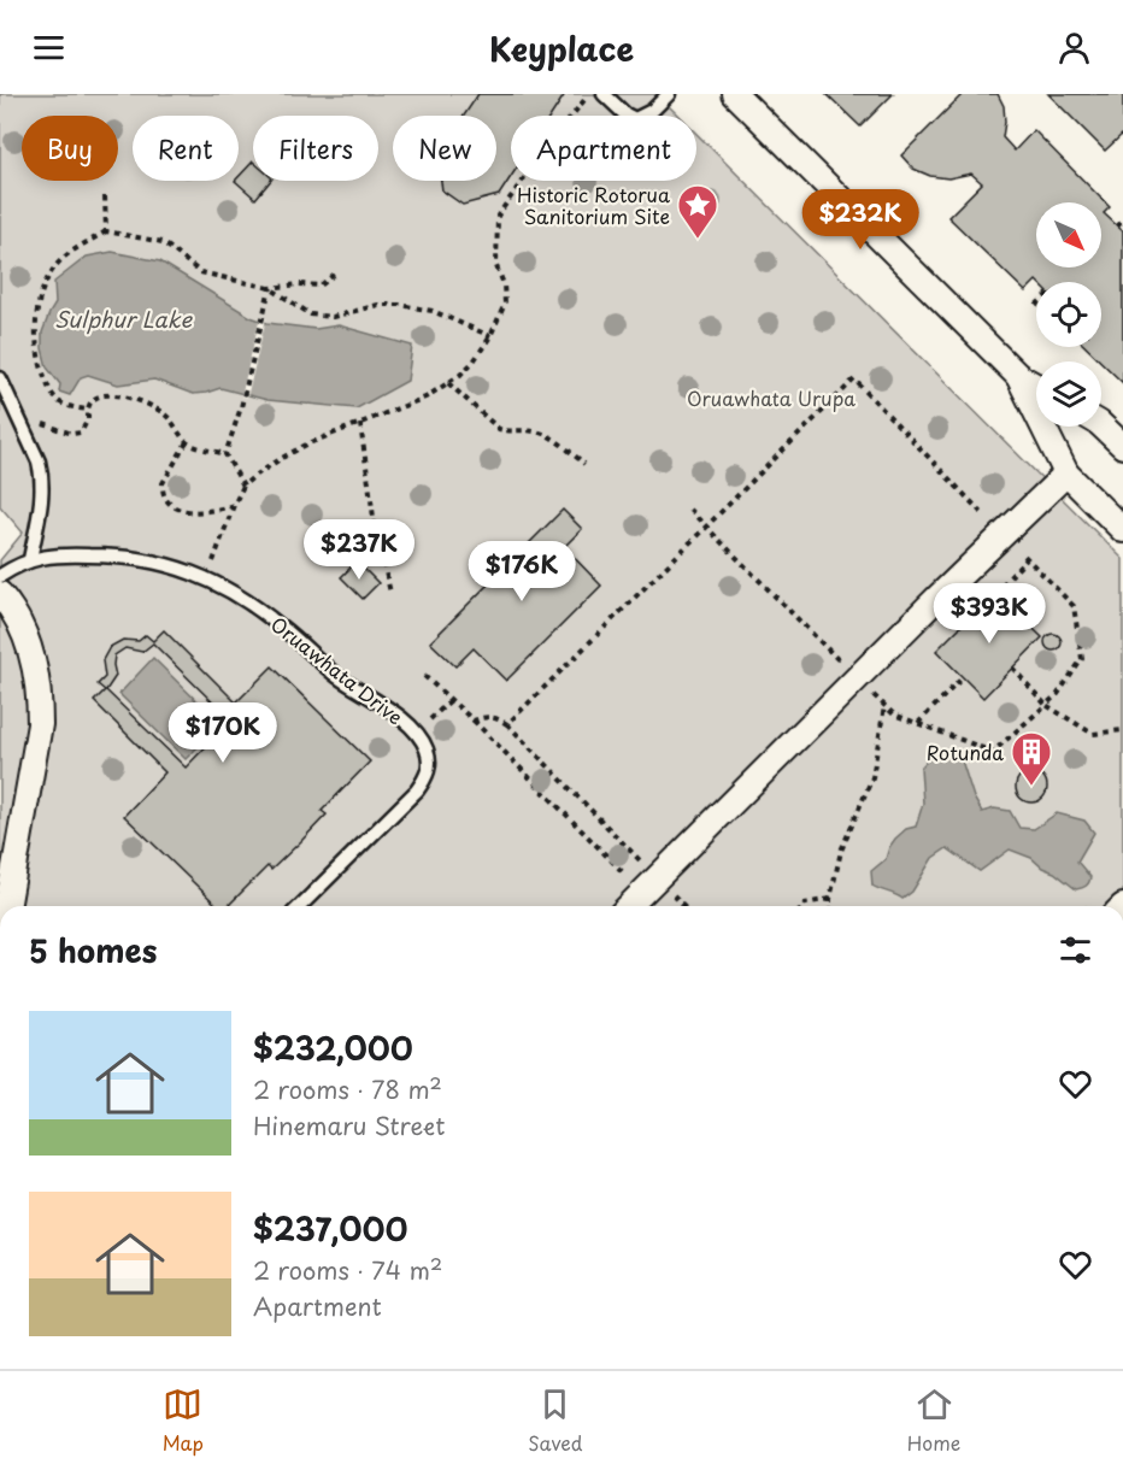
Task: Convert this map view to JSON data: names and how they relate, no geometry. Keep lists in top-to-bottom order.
{
  "streets": {
    "lane": ["Oruawhata Drive"]
  },
  "water": ["Sulphur Lake"],
  "parks": ["Oruawhata Urupa"],
  "places": {
    "place": ["Historic Rotorua Sanitorium Site"],
    "building": ["Rotunda"]
  },
  "north": "bottom right",
  "page": {
    "header": "Keyplace",
    "chip": [
      "Buy",
      "Rent",
      "Filters",
      "New",
      "Apartment"
    ],
    "price": [
      "$232K",
      "$237K",
      "$176K",
      "$393K",
      "$170K"
    ],
    "heading": "5 homes",
    "list": [
      {
        "name": "$232,000",
        "note": "2 rooms · 78 m² · Hinemaru Street"
      },
      {
        "name": "$237,000",
        "note": "2 rooms · 74 m² · Apartment"
      }
    ],
    "tabs": ["Map", "Saved", "Home"]
  }
}
